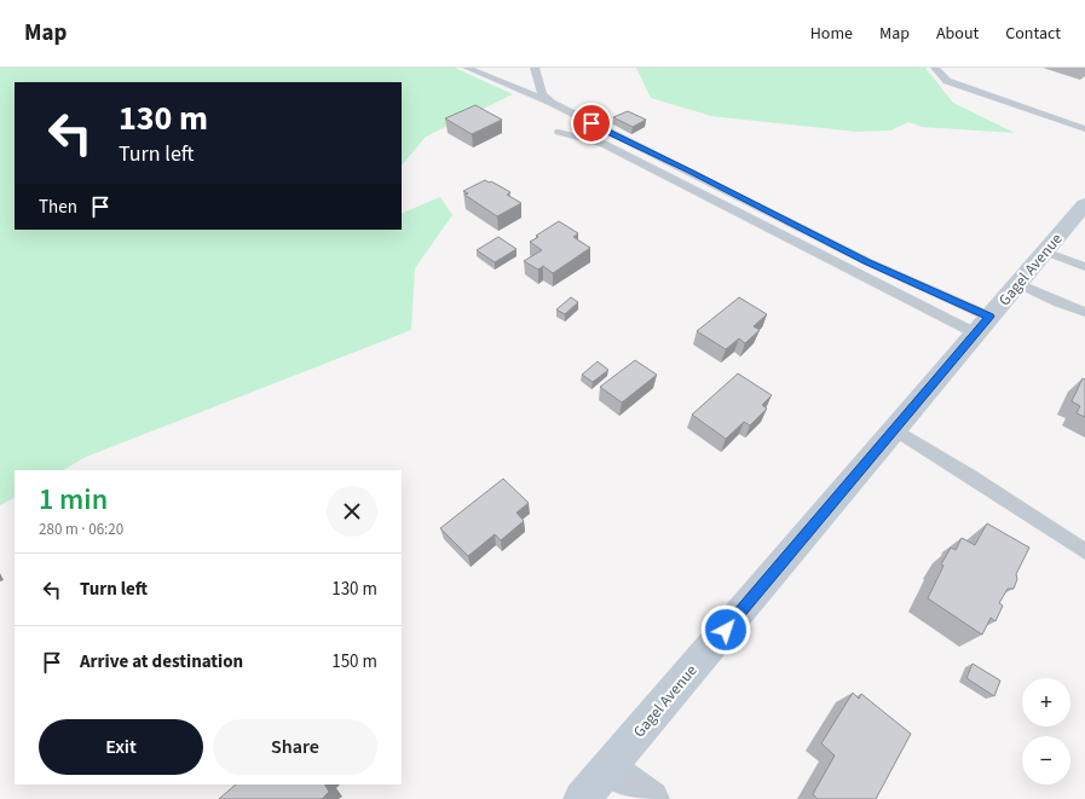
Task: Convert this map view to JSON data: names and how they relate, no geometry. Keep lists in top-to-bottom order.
{
  "streets": {
    "street": ["Gagel Avenue"]
  },
  "page": {
    "header": "Map",
    "nav": [
      "Home",
      "Map",
      "About",
      "Contact"
    ],
    "turn": ["130 m", "Turn left"],
    "then": "Then",
    "heading": ["1 min", "280 m · 06:20"],
    "list": [
      {
        "name": "Turn left",
        "value": "130 m"
      },
      {
        "name": "Arrive at destination",
        "value": "150 m"
      }
    ],
    "map_buttons": ["+", "−"],
    "buttons": ["Exit", "Share"]
  }
}
